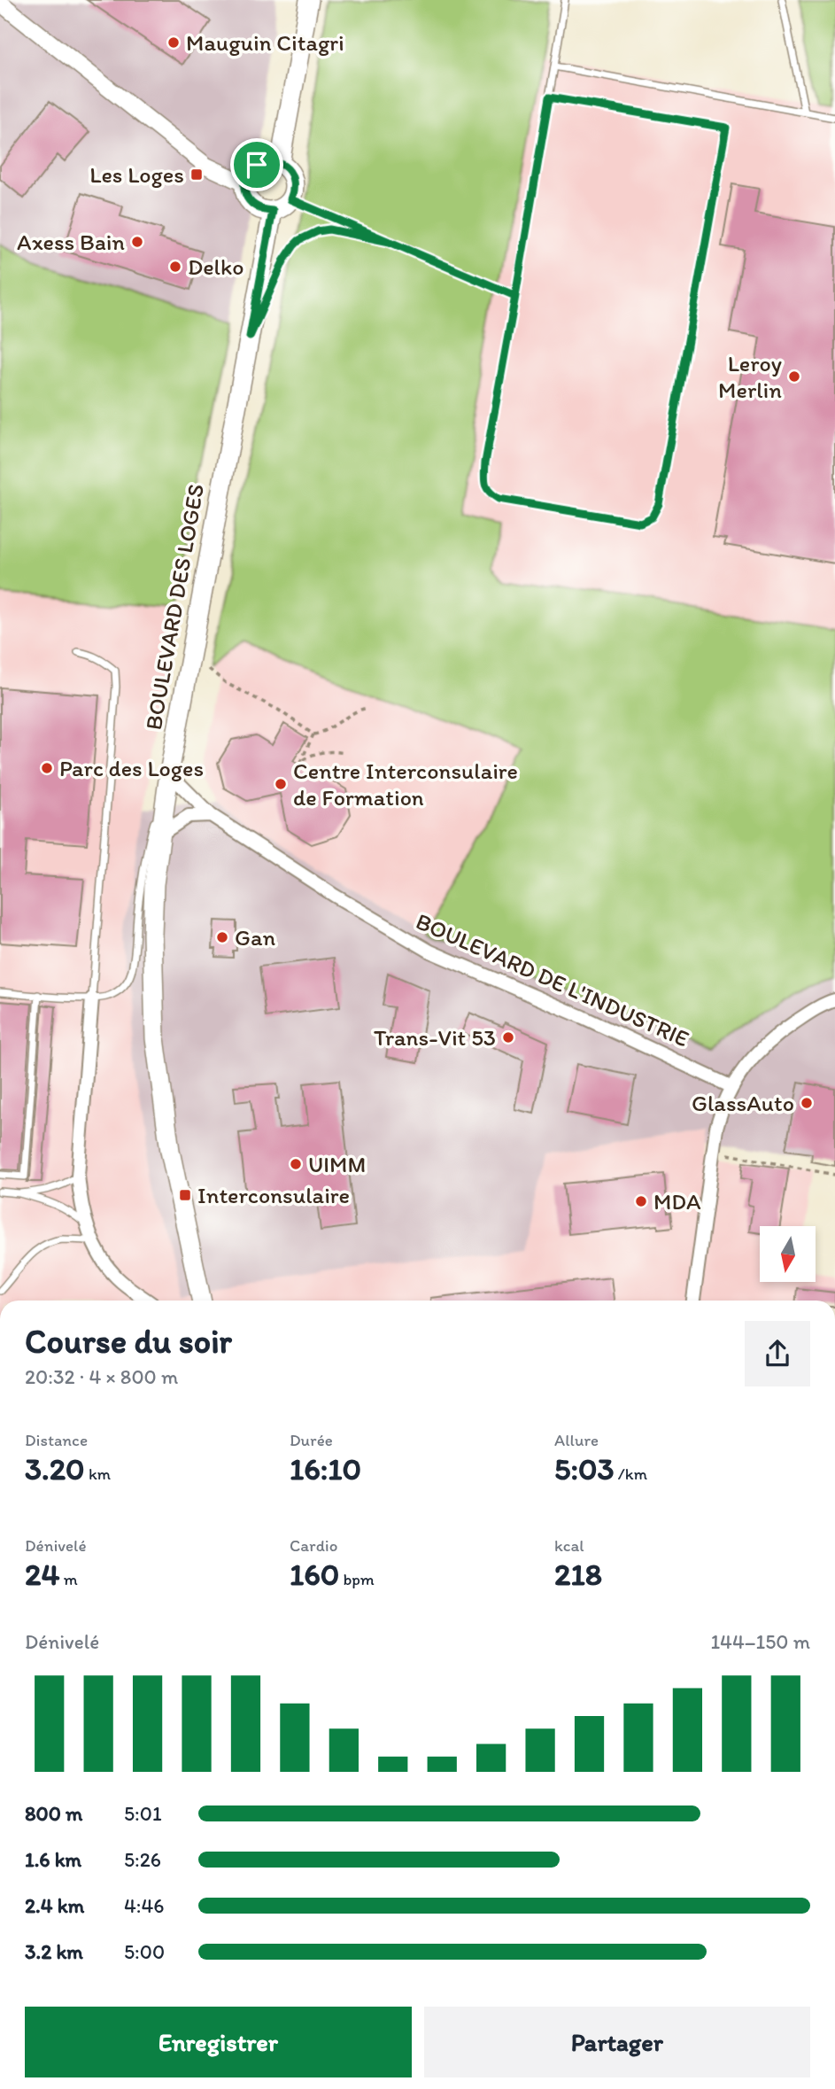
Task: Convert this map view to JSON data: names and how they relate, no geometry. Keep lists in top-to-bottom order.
{
  "streets": {
    "main road": ["BOULEVARD DES LOGES"],
    "street": ["BOULEVARD DE L'INDUSTRIE"]
  },
  "crossings": [
    ["BOULEVARD DES LOGES", "BOULEVARD DE L'INDUSTRIE"]
  ],
  "places": {
    "other": [
      "Mauguin Citagri",
      "Axess Bain",
      "Delko",
      "Leroy Merlin",
      "Parc des Loges",
      "Centre Interconsulaire de Formation",
      "Gan",
      "Trans-Vit 53",
      "GlassAuto",
      "UIMM",
      "MDA"
    ],
    "transit": ["Les Loges", "Interconsulaire"]
  },
  "north": "bottom",
  "page": {
    "heading": ["Course du soir", "20:32 · 4 × 800 m"],
    "stats": [
      ["Distance", "3.20 km"],
      ["Durée", "16:10"],
      ["Allure", "5:03 /km"],
      ["Dénivelé", "24 m"],
      ["Cardio", "160 bpm"],
      ["kcal", "218"]
    ],
    "chart": ["Dénivelé", "144–150 m"],
    "list": [
      {
        "name": "800 m",
        "note": "5:01"
      },
      {
        "name": "1.6 km",
        "note": "5:26"
      },
      {
        "name": "2.4 km",
        "note": "4:46"
      },
      {
        "name": "3.2 km",
        "note": "5:00"
      }
    ],
    "buttons": ["Enregistrer", "Partager"]
  }
}
